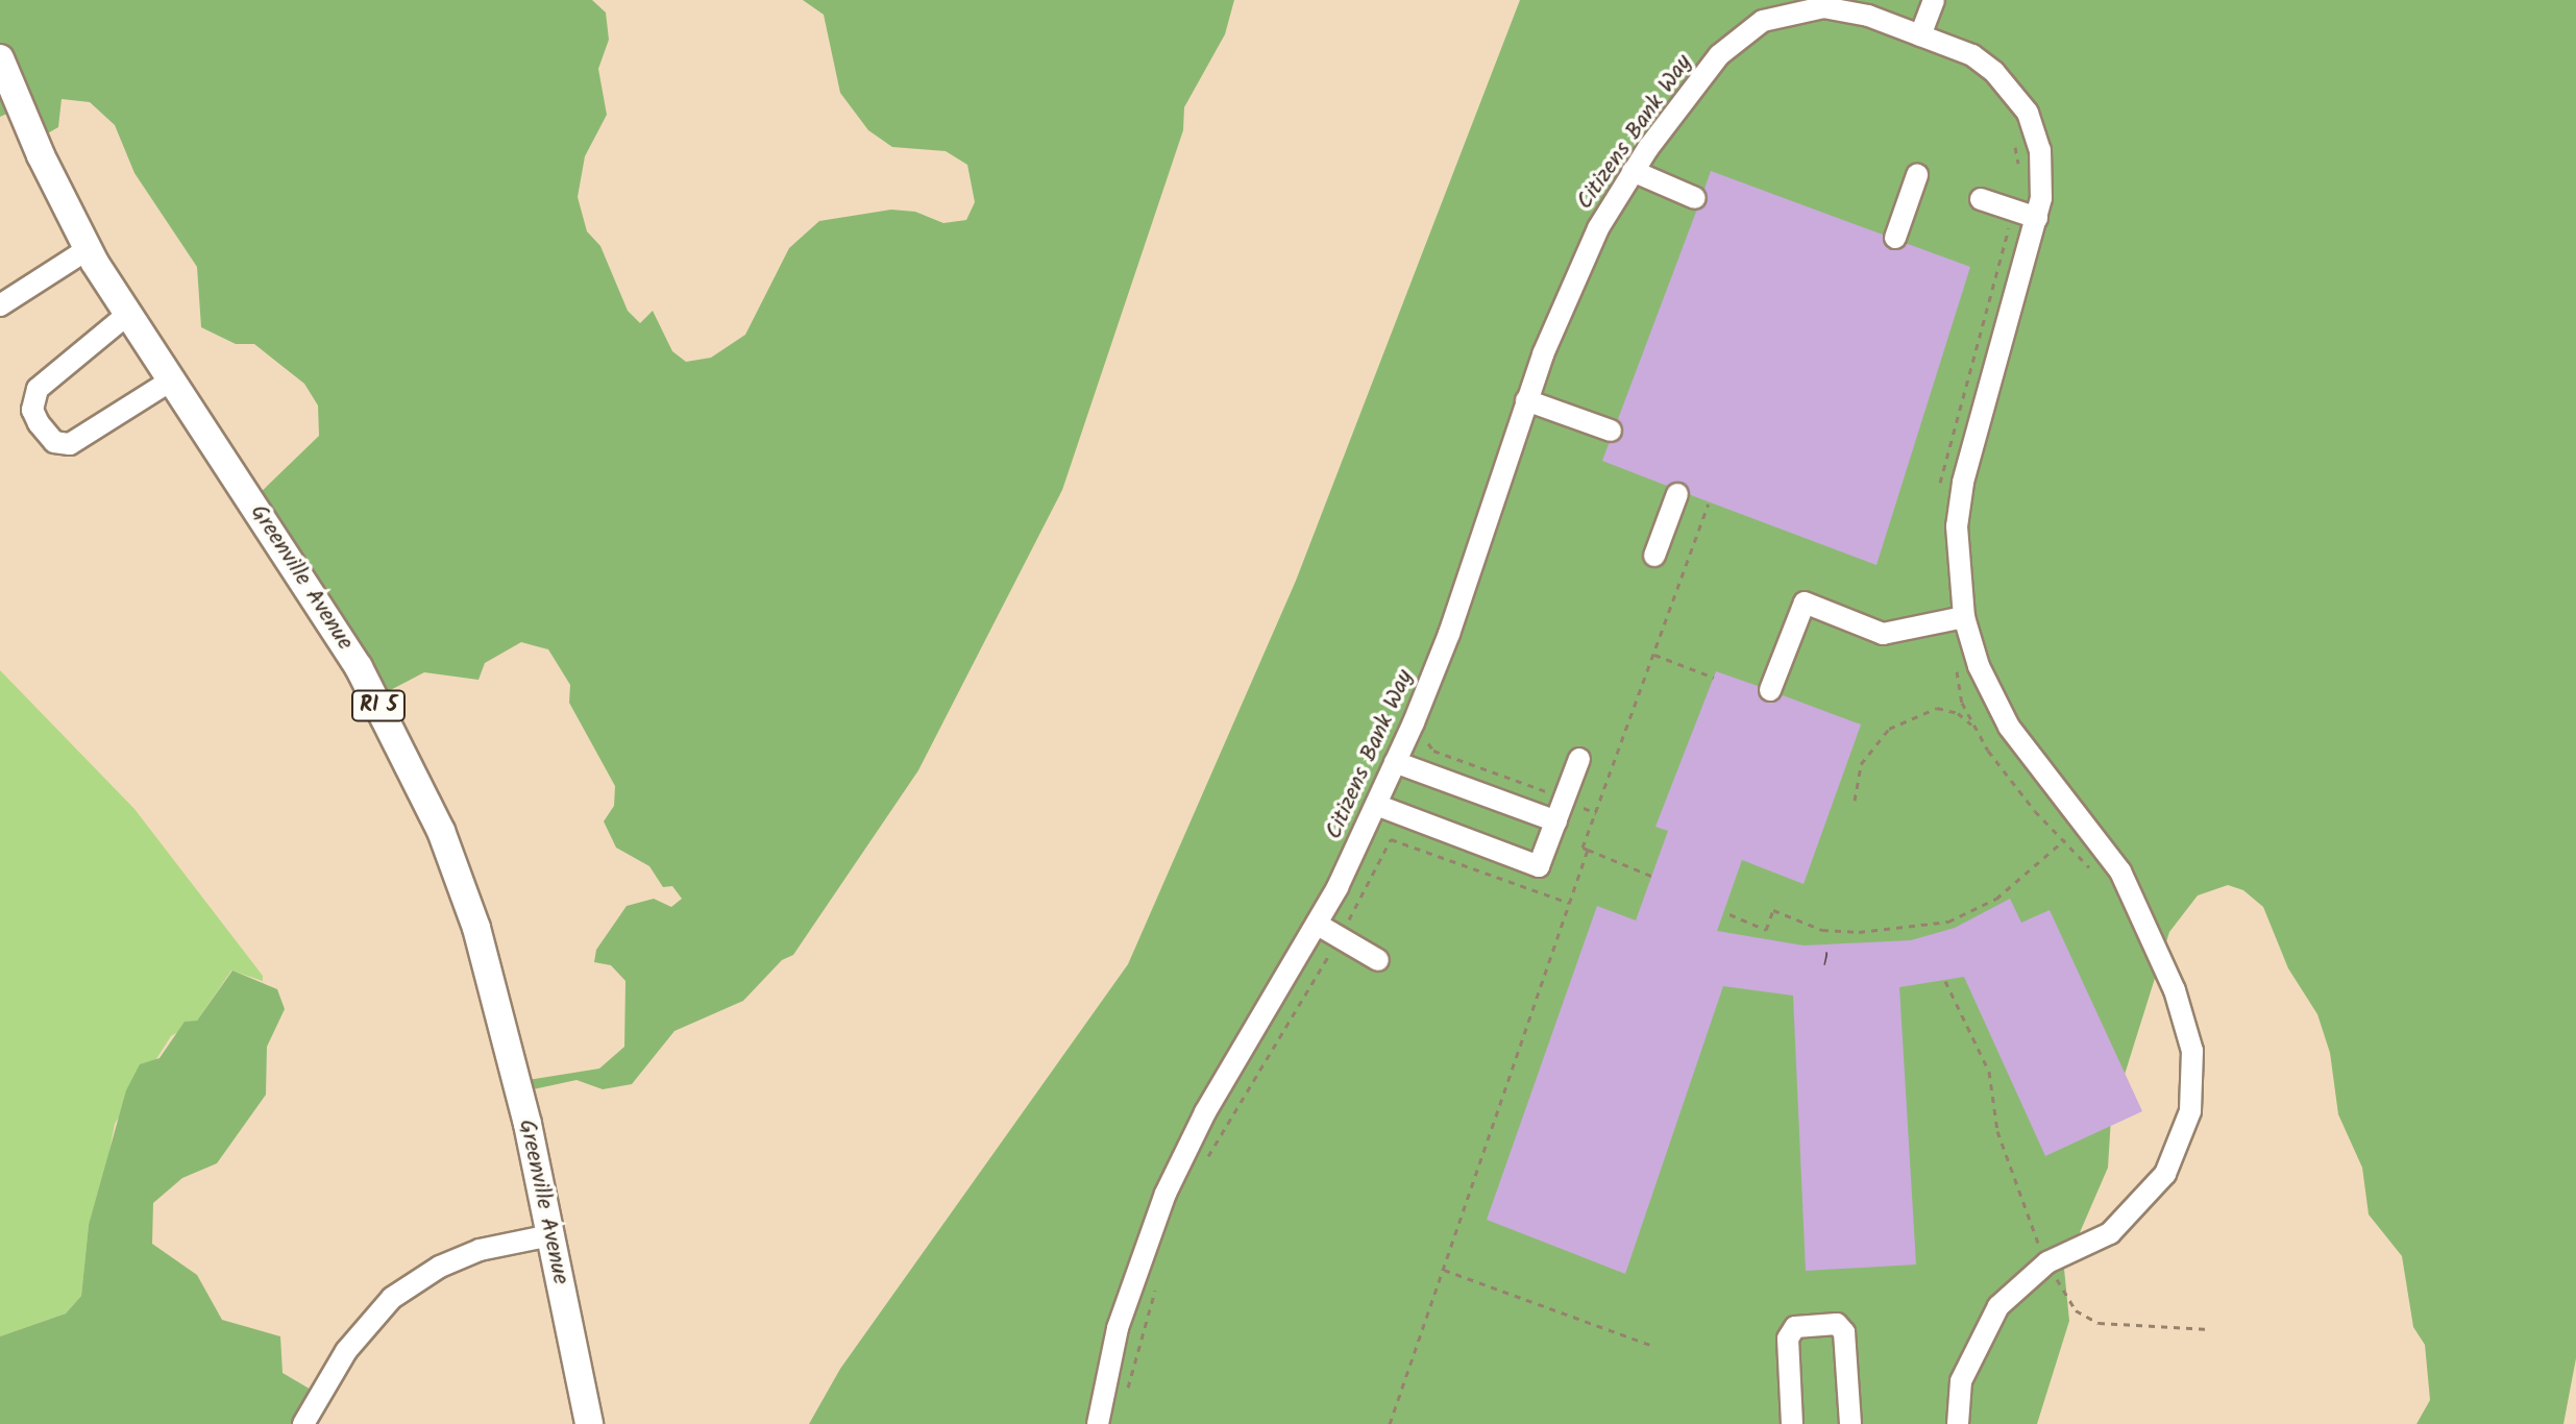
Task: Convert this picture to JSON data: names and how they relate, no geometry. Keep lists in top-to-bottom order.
{
  "streets": {
    "main road": ["Greenville Avenue", "RI 5"],
    "street": ["Citizens Bank Way"]
  },
  "house_numbers": ["1"]
}
